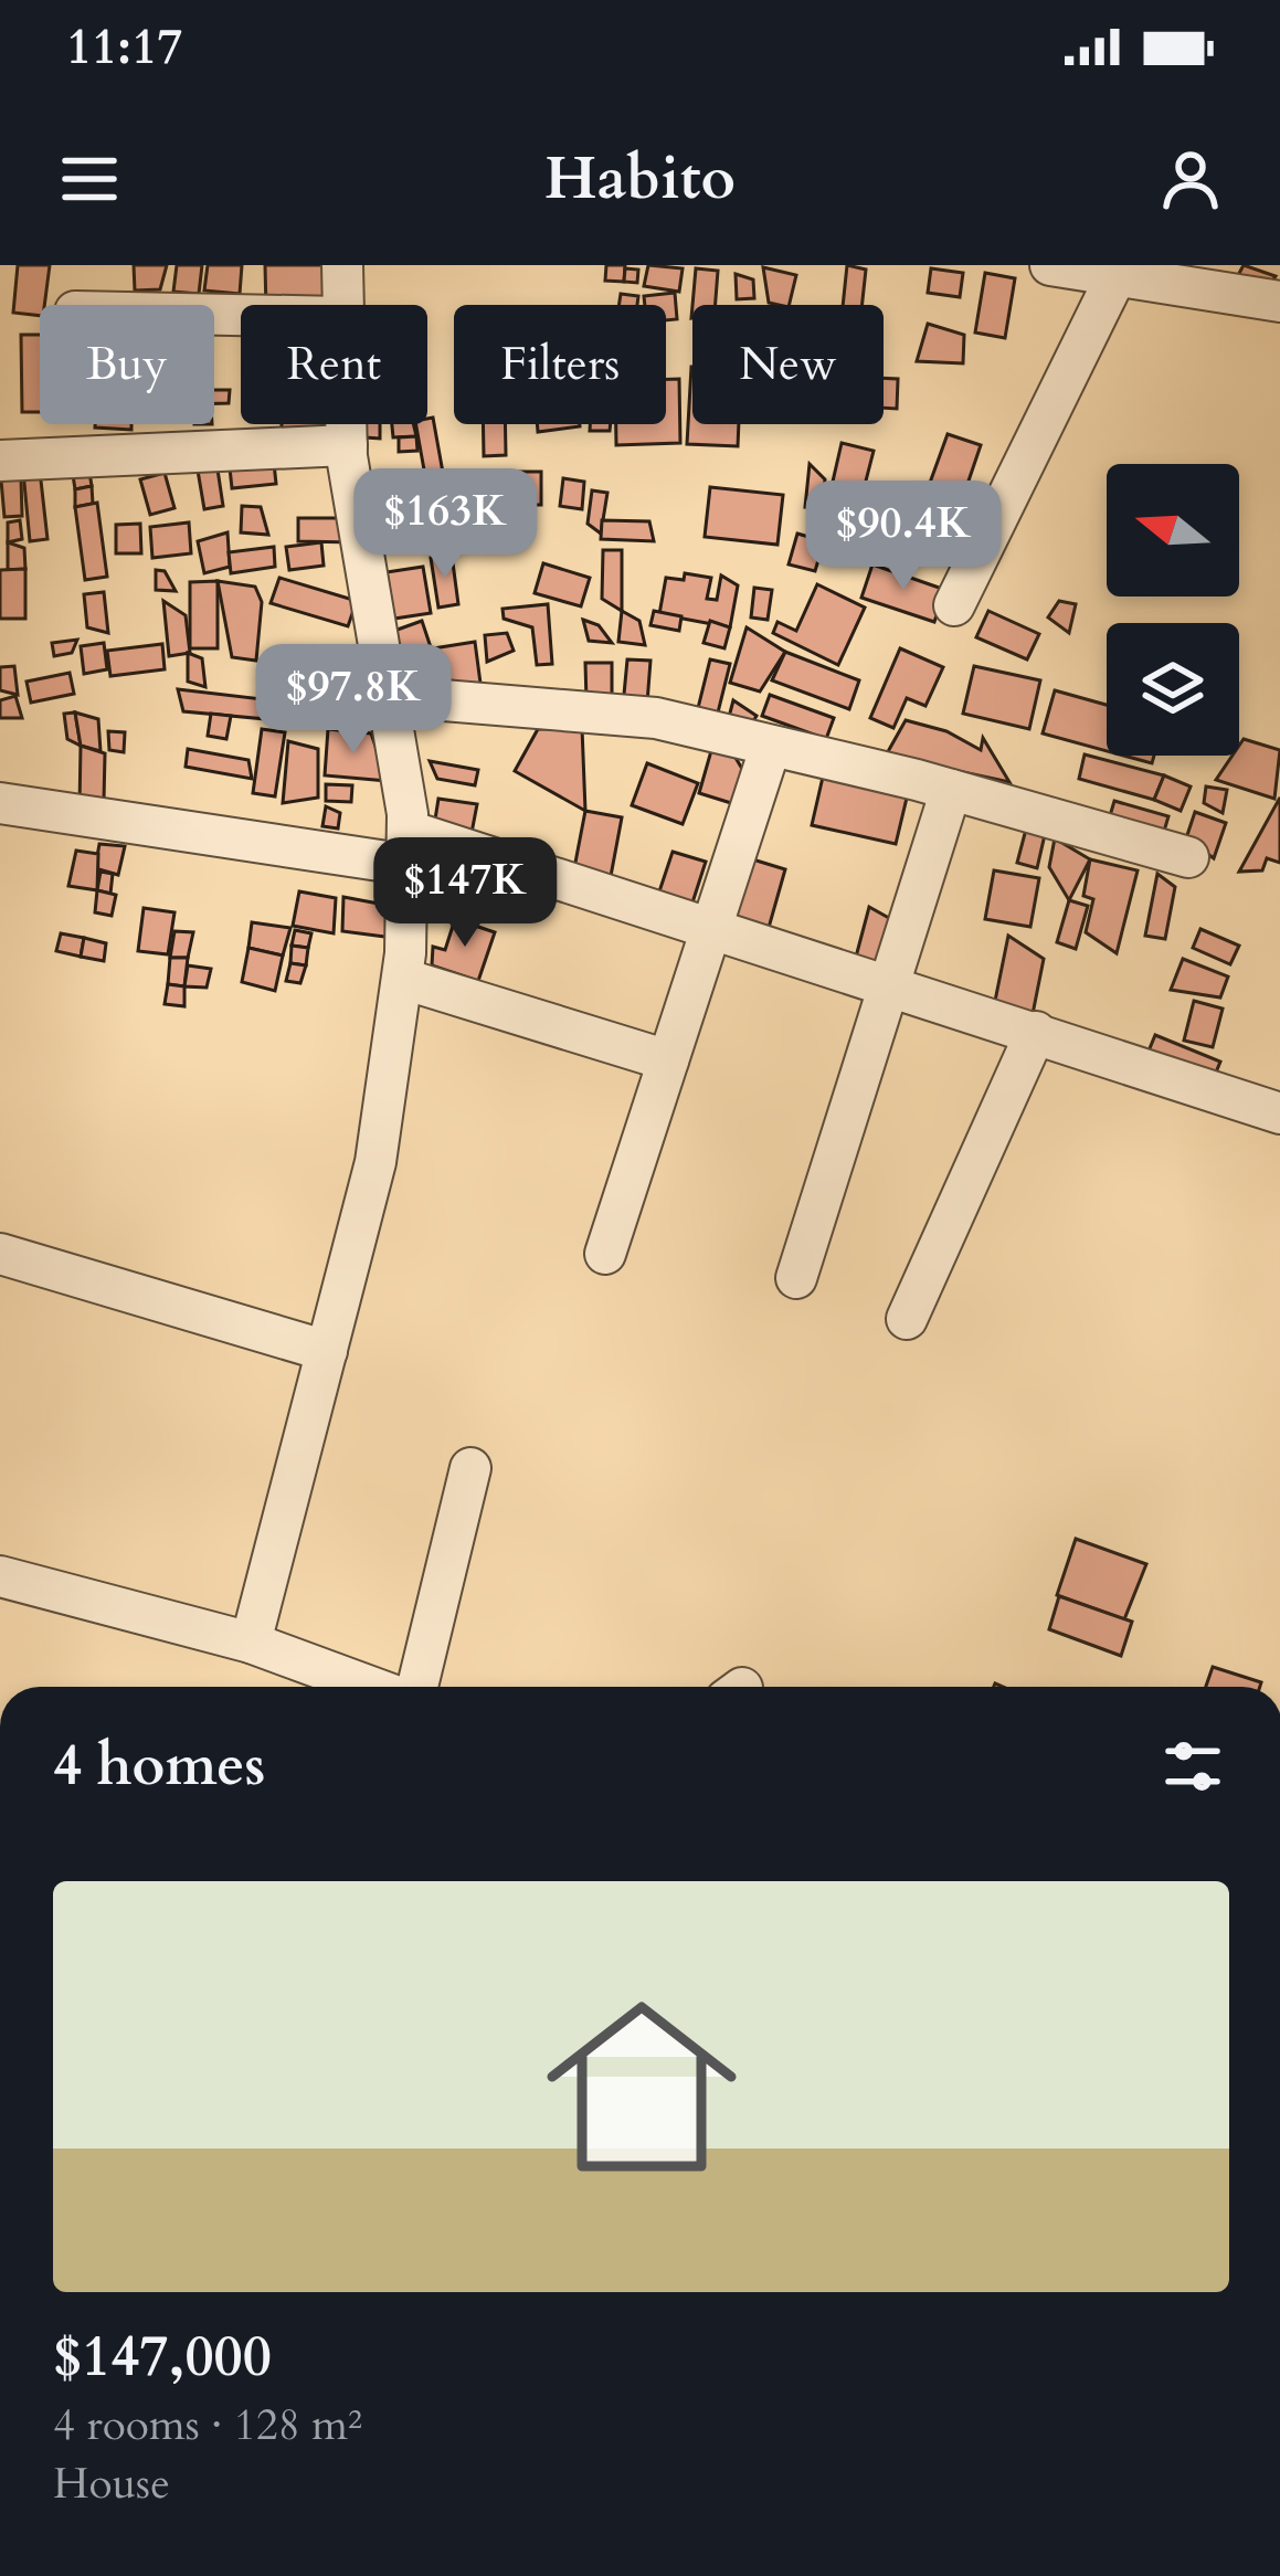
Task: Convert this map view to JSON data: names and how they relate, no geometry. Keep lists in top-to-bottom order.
{
  "north": "left",
  "page": {
    "status": "11:17",
    "header": "Habito",
    "chip": [
      "Buy",
      "Rent",
      "Filters",
      "New"
    ],
    "price": [
      "$163K",
      "$90.4K",
      "$97.8K",
      "$147K"
    ],
    "heading": "4 homes",
    "list": [
      {
        "name": "$147,000",
        "note": "4 rooms · 128 m² · House"
      }
    ]
  }
}
